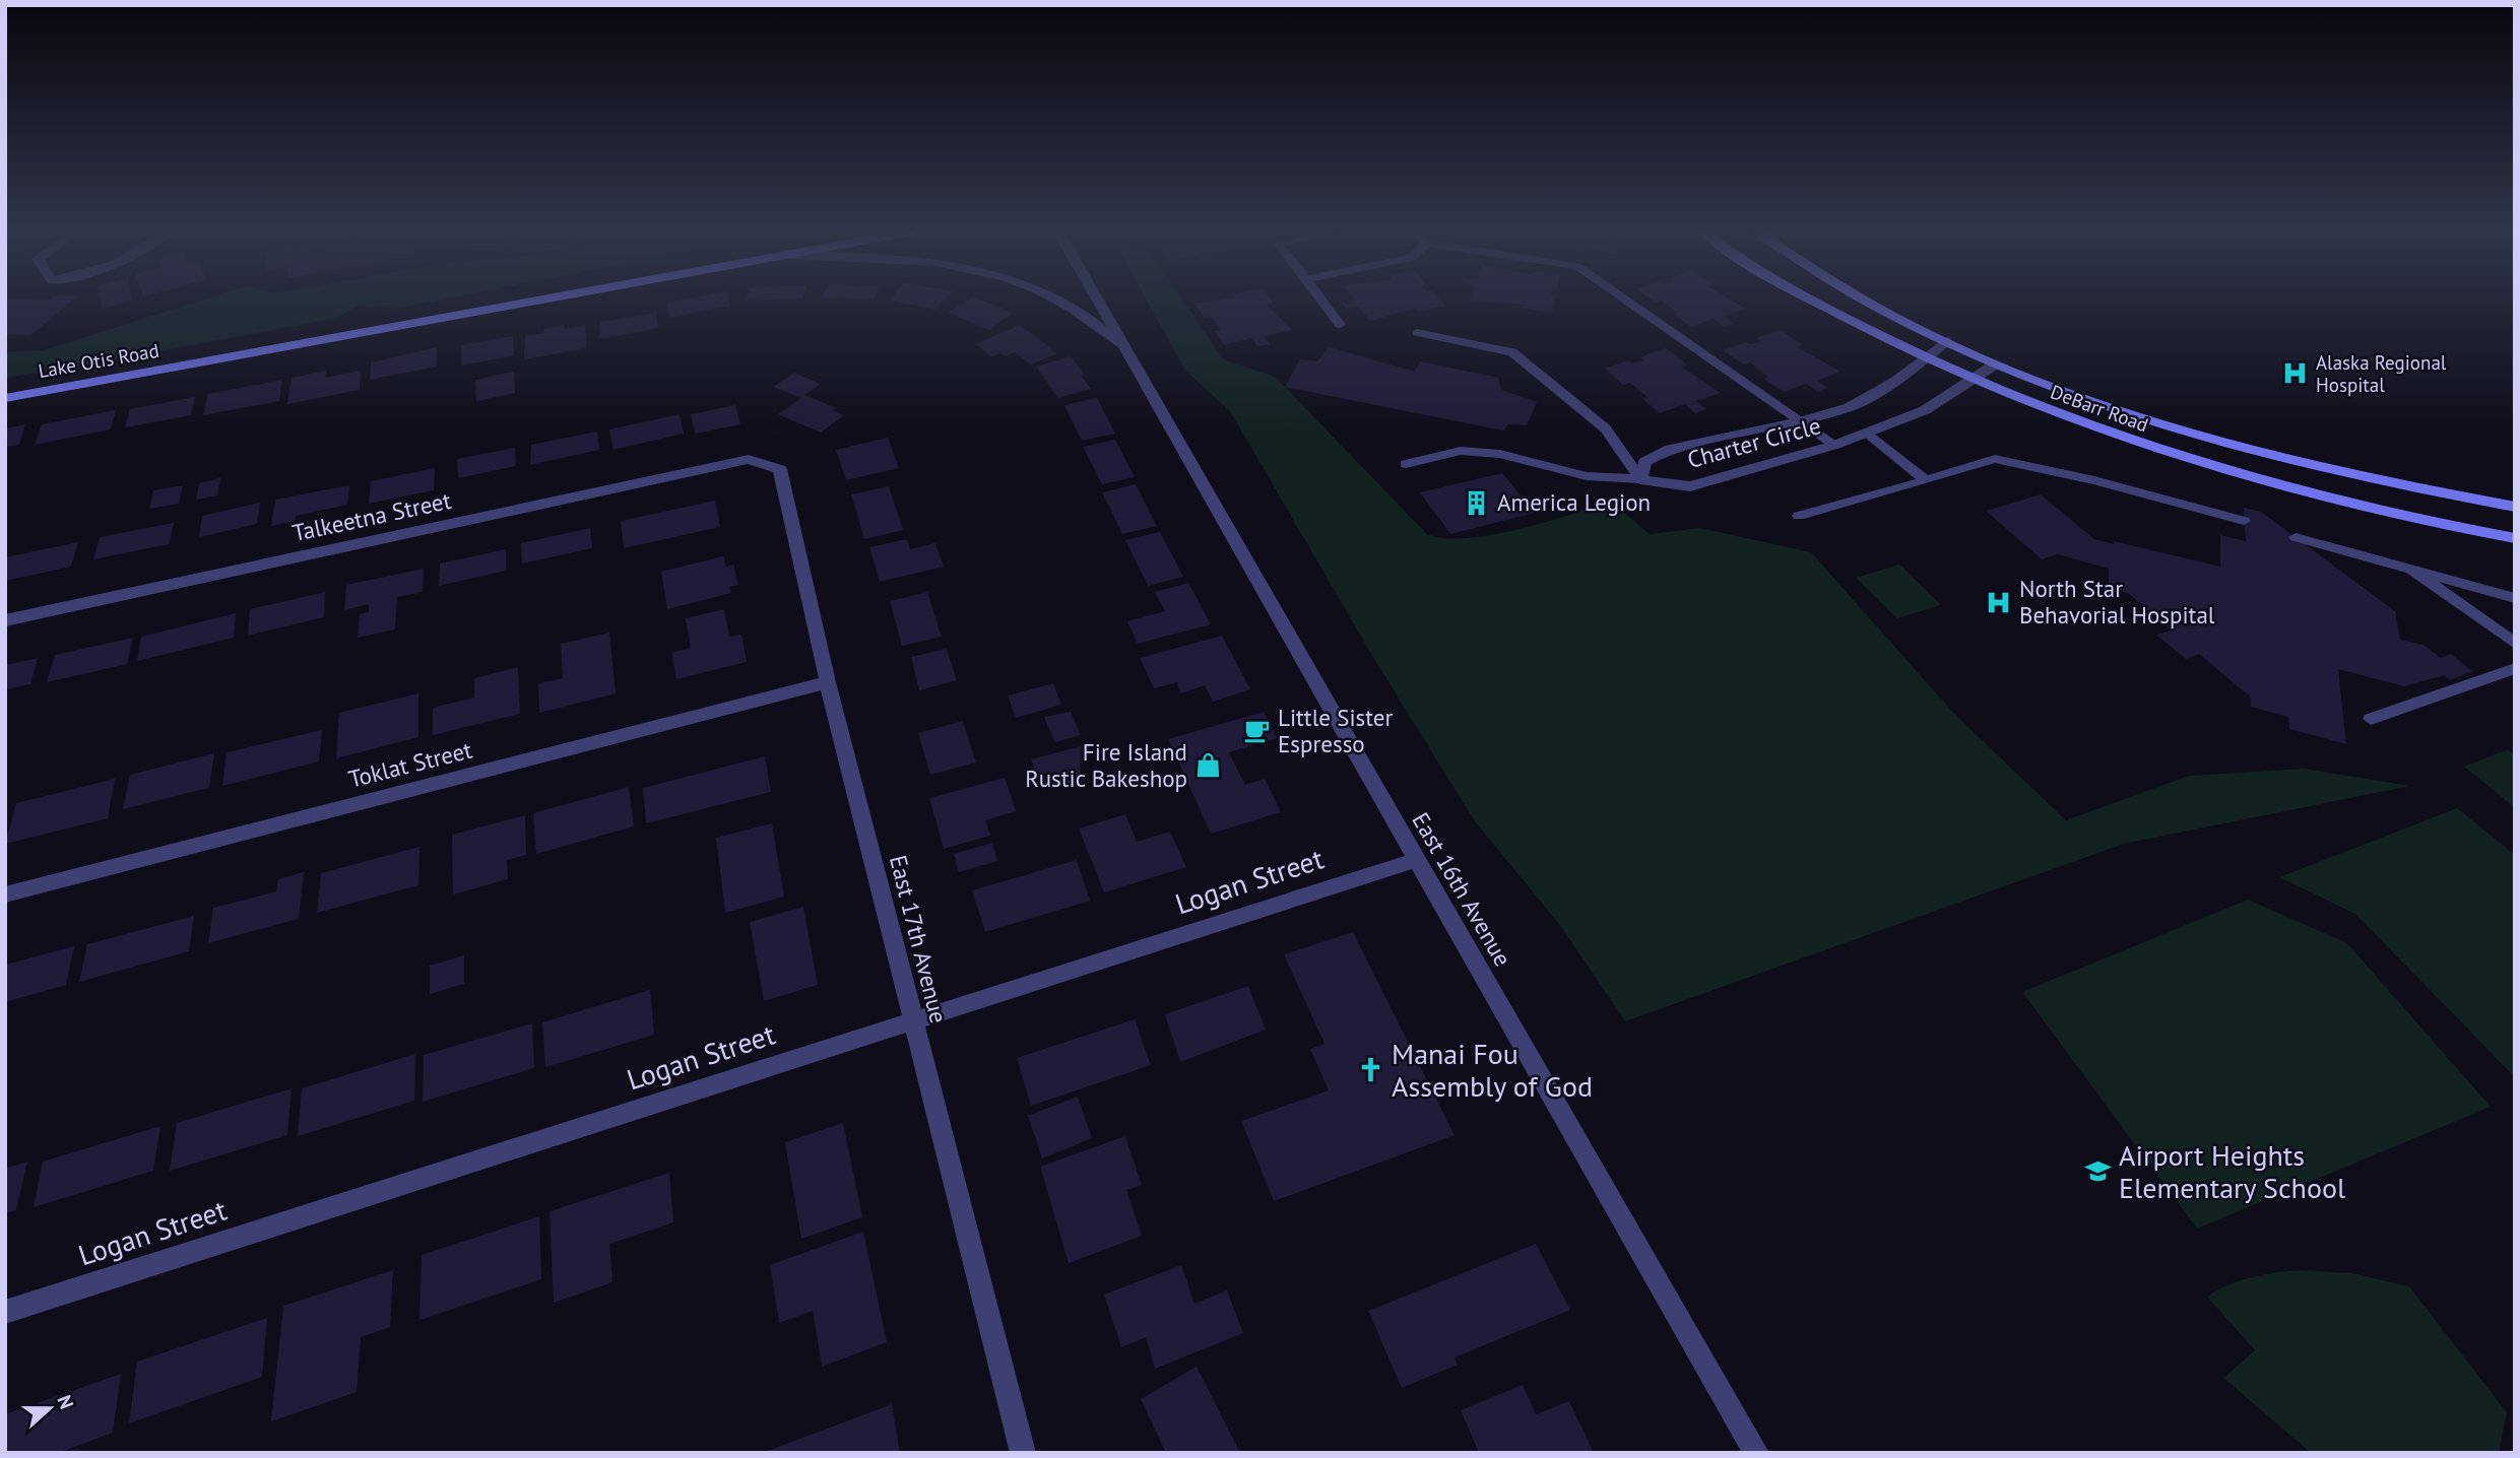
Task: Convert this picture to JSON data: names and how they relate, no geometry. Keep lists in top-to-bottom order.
{
  "streets": {
    "main road": ["Lake Otis Road", "DeBarr Road"],
    "street": [
      "Charter Circle",
      "Talkeetna Street",
      "Toklat Street",
      "Logan Street",
      "East 16th Avenue",
      "East 17th Avenue"
    ]
  },
  "crossings": [
    ["DeBarr Road", "Charter Circle"],
    ["Talkeetna Street", "East 17th Avenue"],
    ["Toklat Street", "East 17th Avenue"],
    ["Logan Street", "East 16th Avenue"],
    ["Logan Street", "East 17th Avenue"]
  ],
  "places": {
    "hospital": ["Alaska Regional Hospital", "North Star Behavorial Hospital"],
    "building": ["America Legion"],
    "cafe": ["Little Sister Espresso"],
    "shop": ["Fire Island Rustic Bakeshop"],
    "church": ["Manai Fou Assembly of God"],
    "school or university": ["Airport Heights Elementary School"]
  },
  "north": "right"
}
